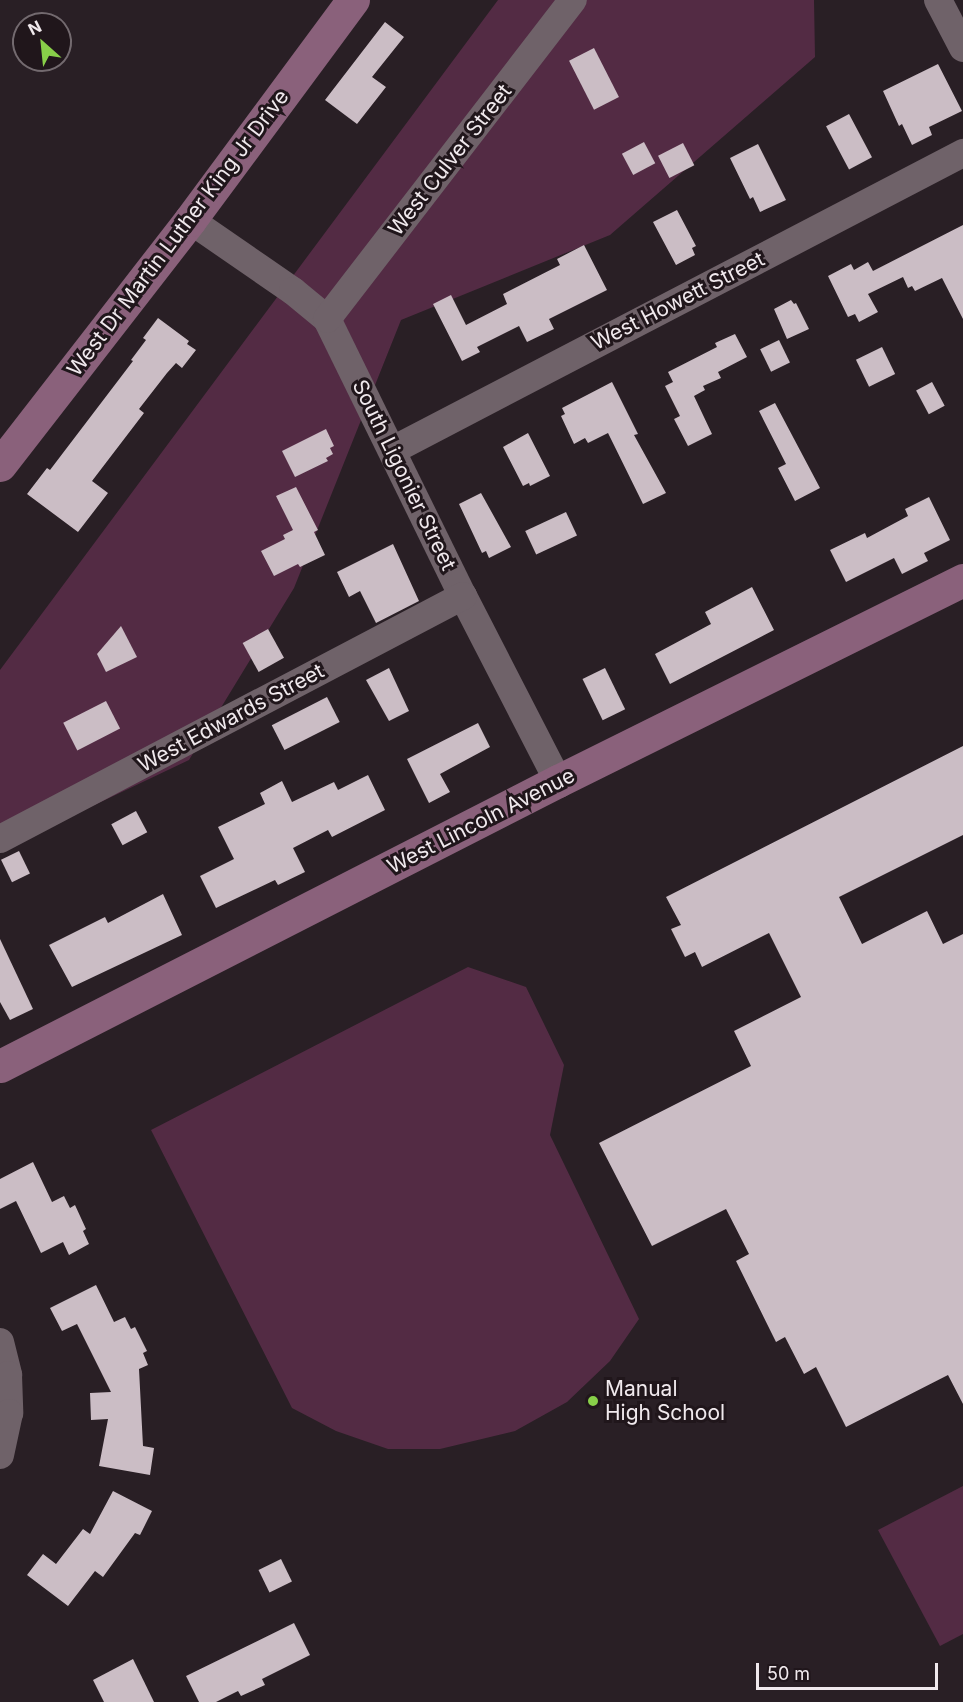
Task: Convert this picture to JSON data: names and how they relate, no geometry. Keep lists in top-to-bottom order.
{
  "streets": {
    "main road": ["West Dr Martin Luther King Jr Drive", "West Lincoln Avenue"],
    "street": [
      "West Culver Street",
      "West Howett Street",
      "South Ligonier Street",
      "West Edwards Street"
    ]
  },
  "crossings": [
    ["West Culver Street", "South Ligonier Street"],
    ["West Dr Martin Luther King Jr Drive", "South Ligonier Street"],
    ["West Howett Street", "South Ligonier Street"],
    ["South Ligonier Street", "West Edwards Street"],
    ["South Ligonier Street", "West Lincoln Avenue"]
  ],
  "places": ["Manual High School"],
  "scale_bar": "50 m",
  "north": "top left"
}
